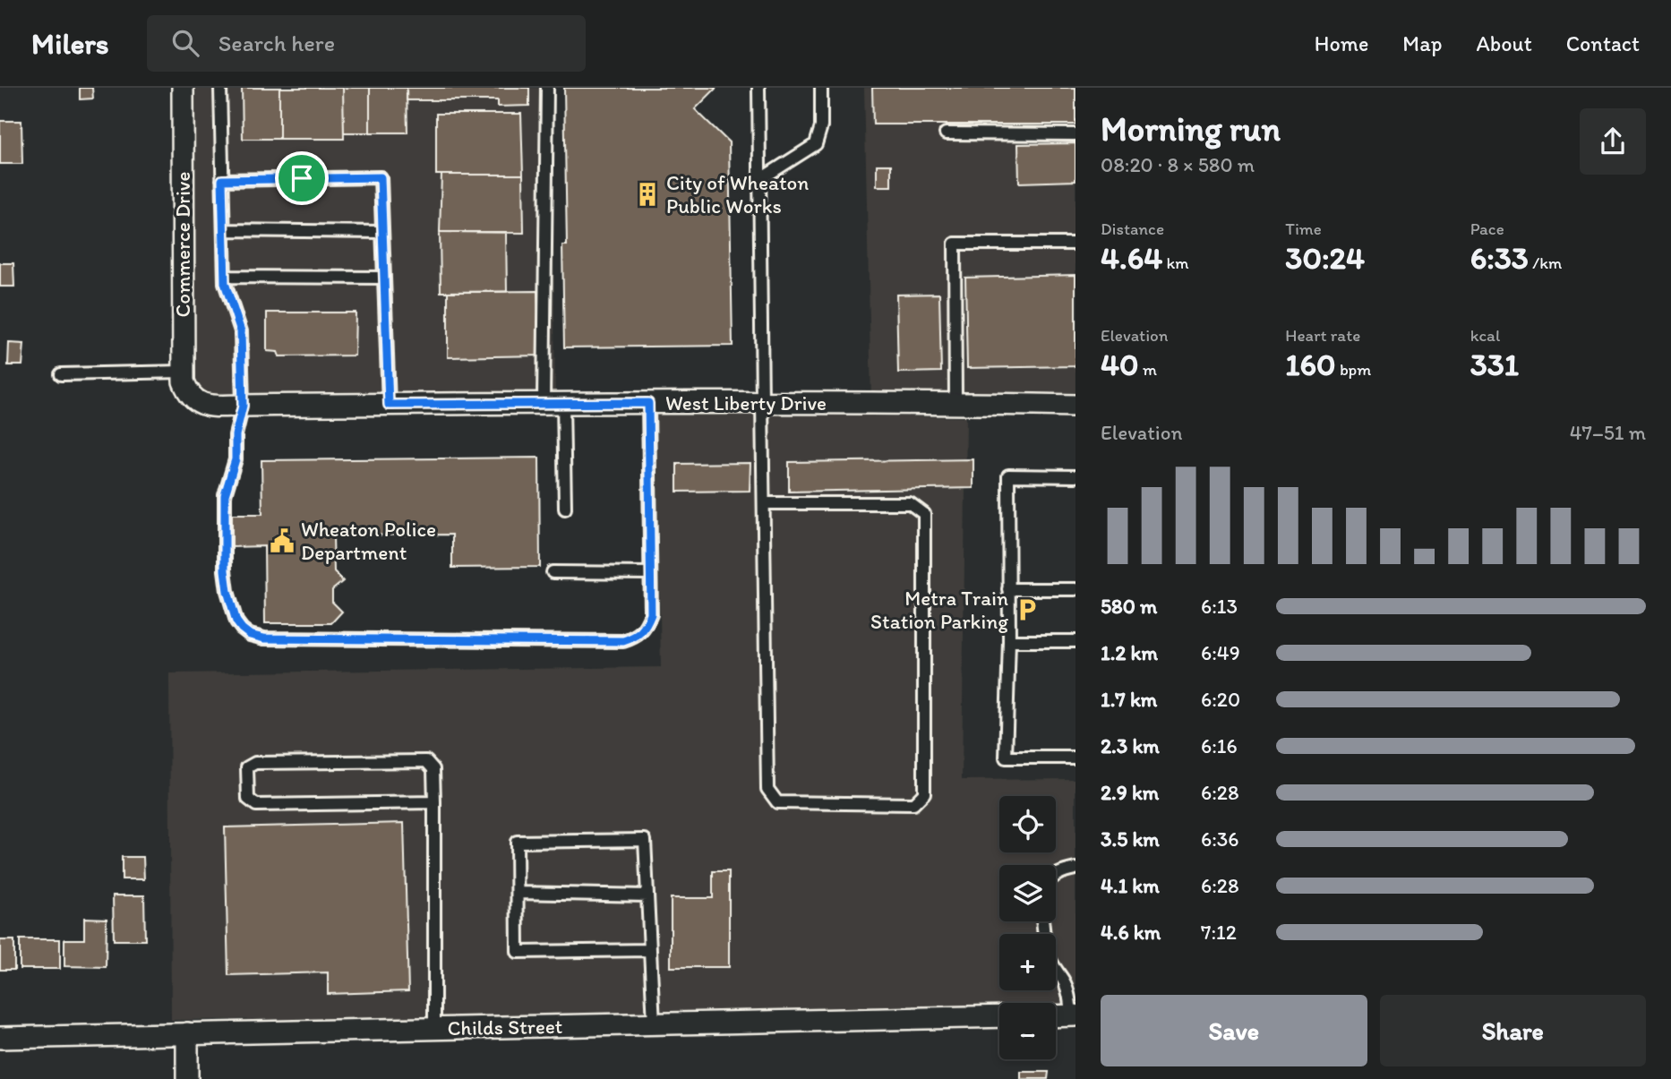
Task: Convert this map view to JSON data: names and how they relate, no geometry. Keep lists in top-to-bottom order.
{
  "streets": {
    "street": ["Commerce Drive", "West Liberty Drive", "Childs Street"]
  },
  "crossings": [
    ["Commerce Drive", "West Liberty Drive"]
  ],
  "places": {
    "building": ["City of Wheaton Public Works"],
    "public building": ["Wheaton Police Department"],
    "parking": ["Metra Train Station Parking"]
  },
  "page": {
    "header": "Milers",
    "search": "Search here",
    "nav": [
      "Home",
      "Map",
      "About",
      "Contact"
    ],
    "heading": ["Morning run", "08:20 · 8 × 580 m"],
    "stats": [
      ["Distance", "4.64 km"],
      ["Time", "30:24"],
      ["Pace", "6:33 /km"],
      ["Elevation", "40 m"],
      ["Heart rate", "160 bpm"],
      ["kcal", "331"]
    ],
    "chart": ["Elevation", "47–51 m"],
    "list": [
      {
        "name": "580 m",
        "note": "6:13"
      },
      {
        "name": "1.2 km",
        "note": "6:49"
      },
      {
        "name": "1.7 km",
        "note": "6:20"
      },
      {
        "name": "2.3 km",
        "note": "6:16"
      },
      {
        "name": "2.9 km",
        "note": "6:28"
      },
      {
        "name": "3.5 km",
        "note": "6:36"
      },
      {
        "name": "4.1 km",
        "note": "6:28"
      },
      {
        "name": "4.6 km",
        "note": "7:12"
      }
    ],
    "map_buttons": ["+", "−"],
    "buttons": ["Save", "Share"]
  }
}
